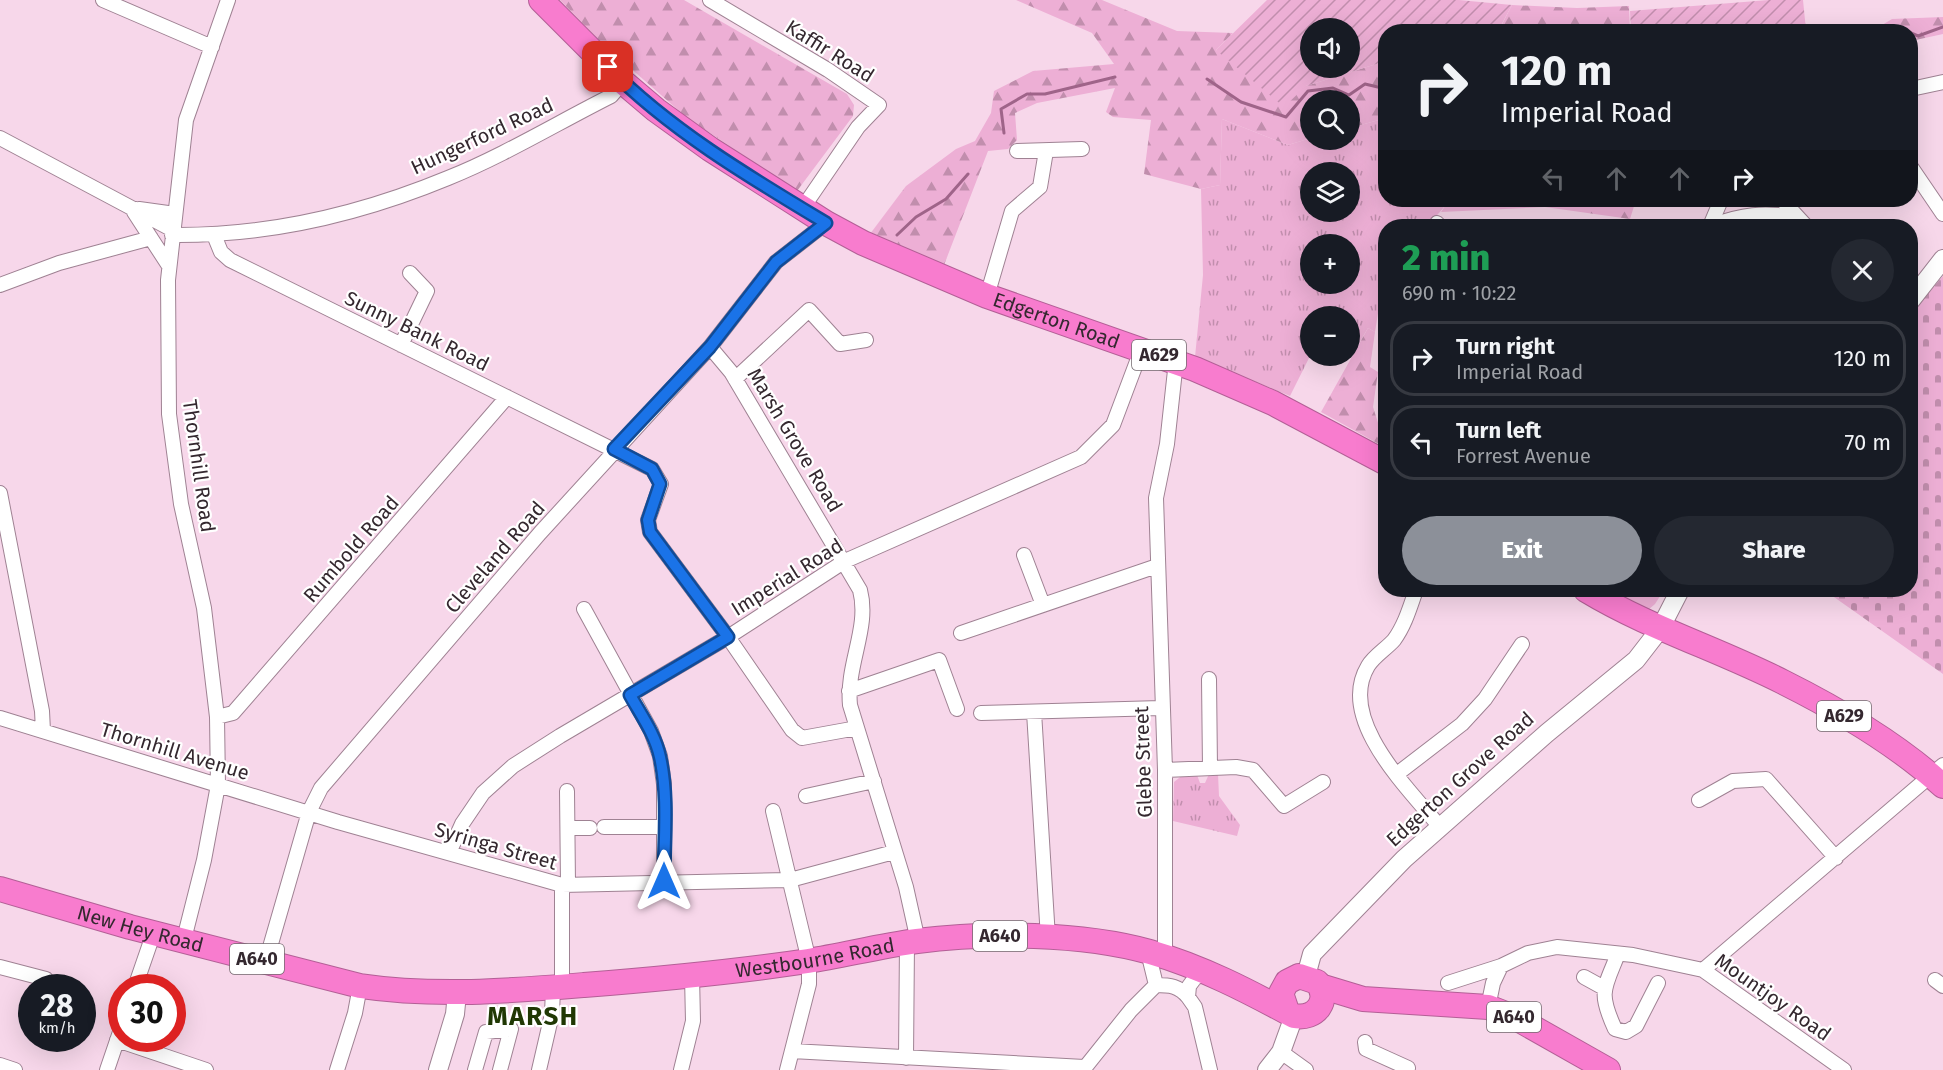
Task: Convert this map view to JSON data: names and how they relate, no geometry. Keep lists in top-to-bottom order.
{
  "streets": {
    "highway": [
      "Edgerton Road",
      "A629",
      "New Hey Road",
      "A640",
      "Westbourne Road"
    ],
    "street": [
      "Kaffir Road",
      "Hungerford Road",
      "Sunny Bank Road",
      "Marsh Grove Road",
      "Thornhill Road",
      "Rumbold Road",
      "Cleveland Road",
      "Imperial Road",
      "Thornhill Avenue",
      "Glebe Street",
      "Edgerton Grove Road",
      "Syringa Street",
      "Mountjoy Road"
    ]
  },
  "crossings": [
    ["Kaffir Road", "A629"],
    ["Hungerford Road", "Sunny Bank Road"],
    ["Hungerford Road", "A629"],
    ["Hungerford Road", "Thornhill Road"],
    ["Edgerton Road", "A629"],
    ["Edgerton Road", "Cleveland Road"],
    ["Edgerton Road", "Imperial Road"],
    ["Edgerton Road", "Glebe Street"],
    ["Sunny Bank Road", "Marsh Grove Road"],
    ["Sunny Bank Road", "Rumbold Road"],
    ["Sunny Bank Road", "Cleveland Road"],
    ["Sunny Bank Road", "Imperial Road"],
    ["A629", "Cleveland Road"],
    ["A629", "Edgerton Grove Road"],
    ["Marsh Grove Road", "Cleveland Road"],
    ["Marsh Grove Road", "Imperial Road"],
    ["Marsh Grove Road", "Syringa Street"],
    ["Marsh Grove Road", "Westbourne Road"],
    ["Thornhill Road", "Rumbold Road"],
    ["Thornhill Road", "Thornhill Avenue"],
    ["Thornhill Road", "New Hey Road"],
    ["Cleveland Road", "Thornhill Avenue"],
    ["Cleveland Road", "New Hey Road"],
    ["Imperial Road", "Syringa Street"],
    ["Thornhill Avenue", "Syringa Street"],
    ["Glebe Street", "Westbourne Road"],
    ["Edgerton Grove Road", "A640"],
    ["Edgerton Grove Road", "Westbourne Road"],
    ["New Hey Road", "Westbourne Road"],
    ["A640", "Westbourne Road"]
  ],
  "districts": ["MARSH"],
  "page": {
    "map_buttons": ["+", "−"],
    "turn": ["120 m", "Imperial Road"],
    "heading": ["2 min", "690 m · 10:22"],
    "list": [
      {
        "name": "Turn right",
        "note": "Imperial Road",
        "value": "120 m"
      },
      {
        "name": "Turn left",
        "note": "Forrest Avenue",
        "value": "70 m"
      }
    ],
    "buttons": ["Exit", "Share"],
    "speed": "28 km/h",
    "limit": "30"
  }
}
